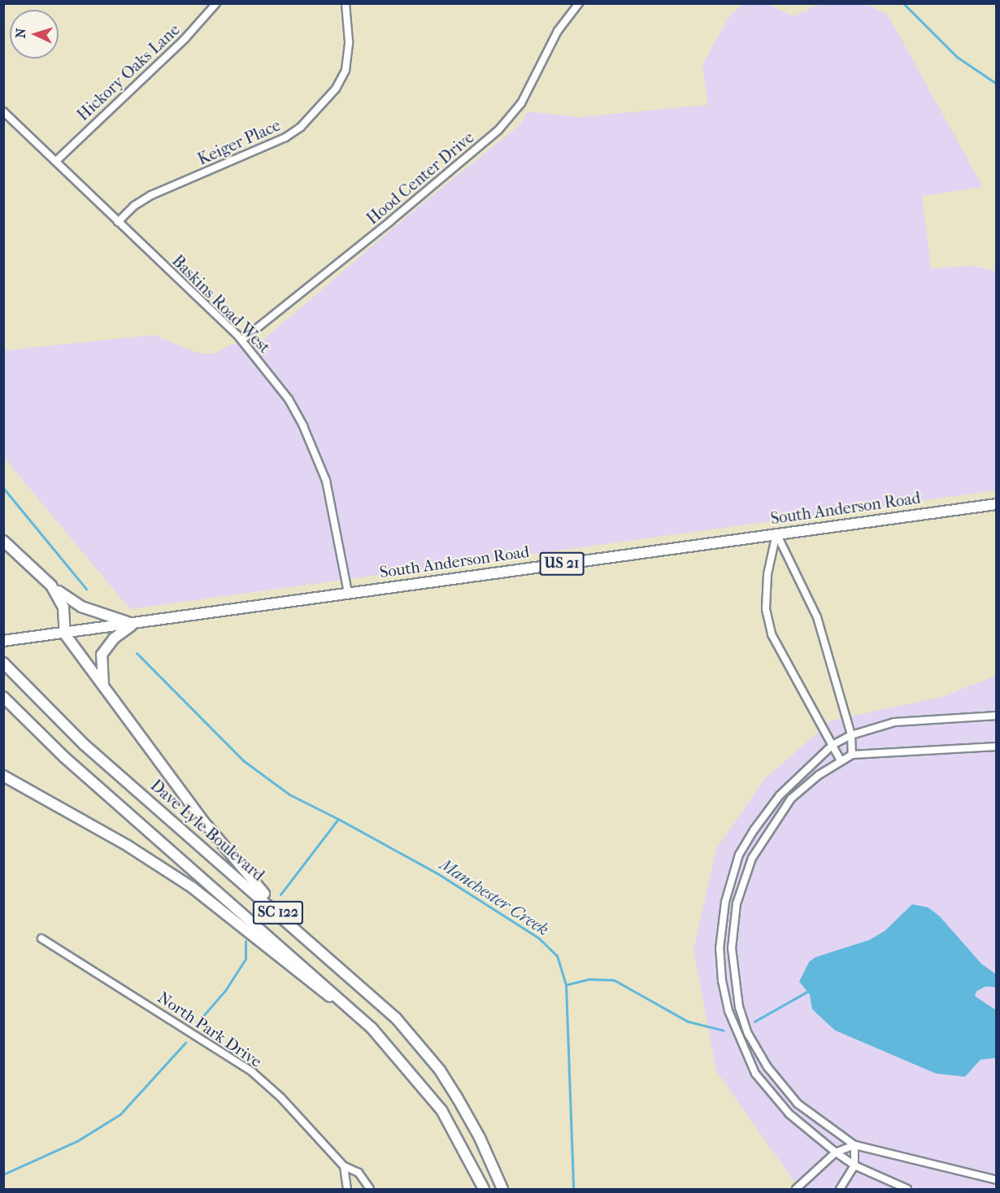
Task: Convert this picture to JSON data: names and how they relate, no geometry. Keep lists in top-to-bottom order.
{
  "streets": {
    "main road": [
      "South Anderson Road",
      "US 21",
      "Dave Lyle Boulevard",
      "SC 122"
    ],
    "street": [
      "Hickory Oaks Lane",
      "Keiger Place",
      "Hood Center Drive",
      "Baskins Road West",
      "North Park Drive"
    ]
  },
  "crossings": [
    ["Hickory Oaks Lane", "Baskins Road West"],
    ["Keiger Place", "Baskins Road West"],
    ["Hood Center Drive", "Baskins Road West"],
    ["Baskins Road West", "South Anderson Road"]
  ],
  "water": ["Manchester Creek"],
  "north": "left"
}
